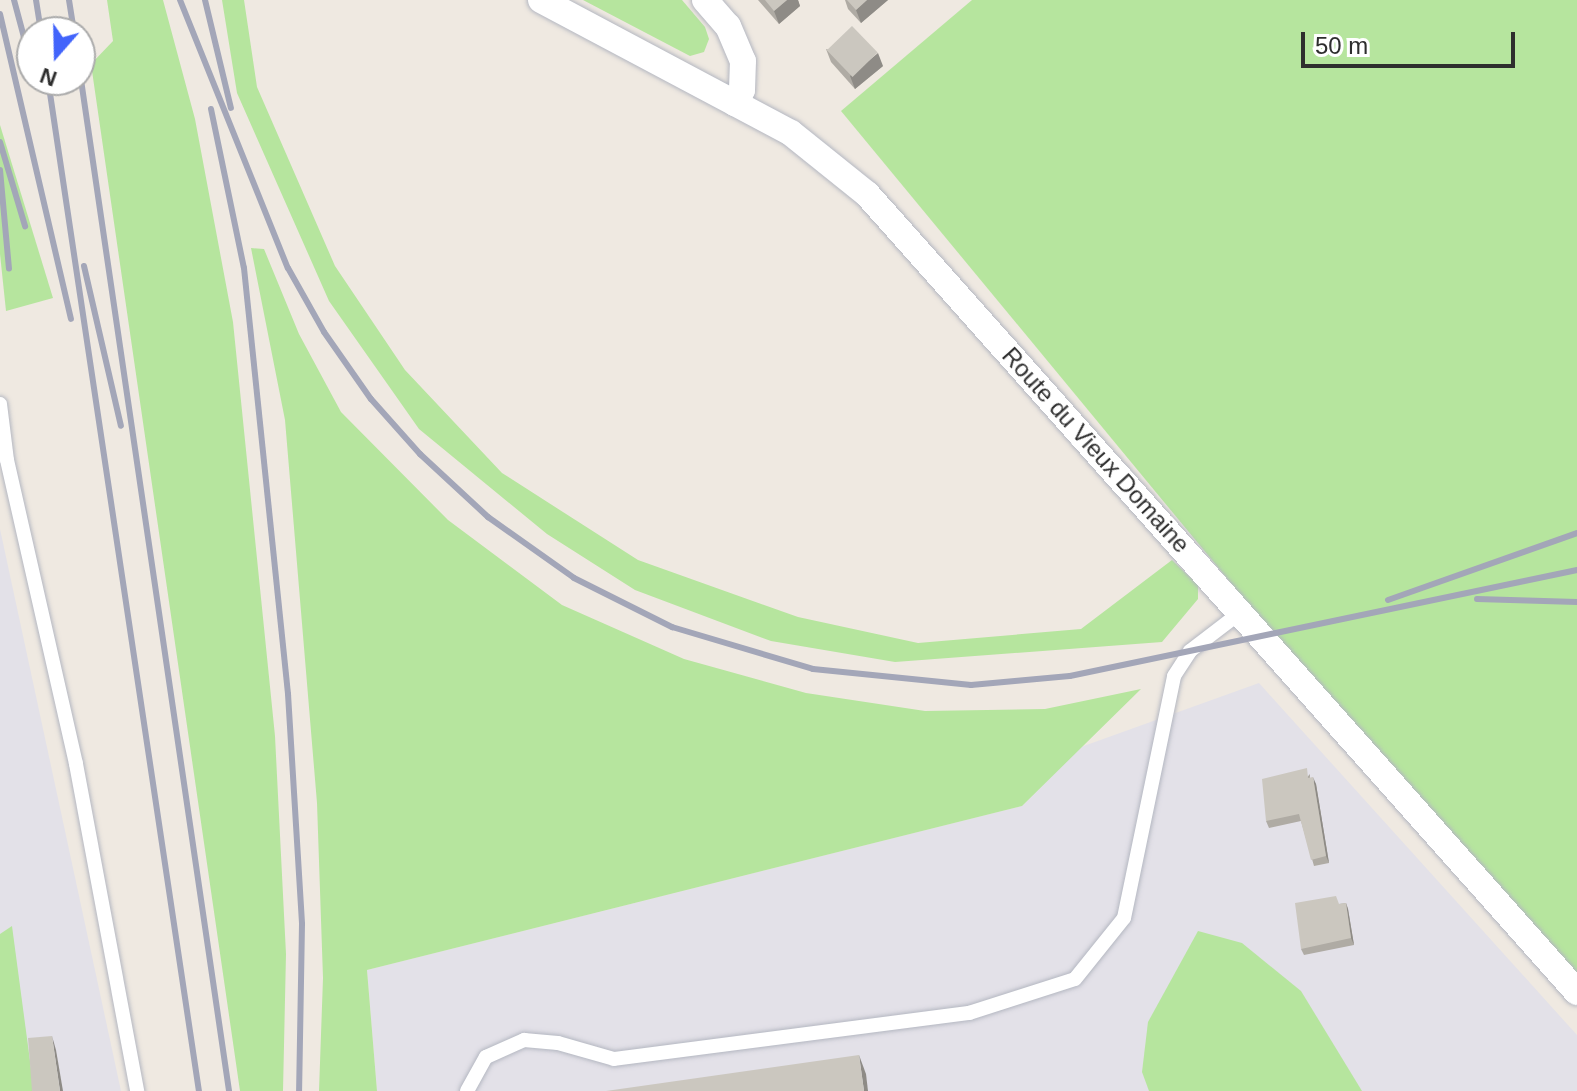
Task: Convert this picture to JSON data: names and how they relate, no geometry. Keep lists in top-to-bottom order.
{
  "streets": {
    "street": ["Route du Vieux Domaine"]
  },
  "scale_bar": "50 m",
  "north": "bottom"
}
